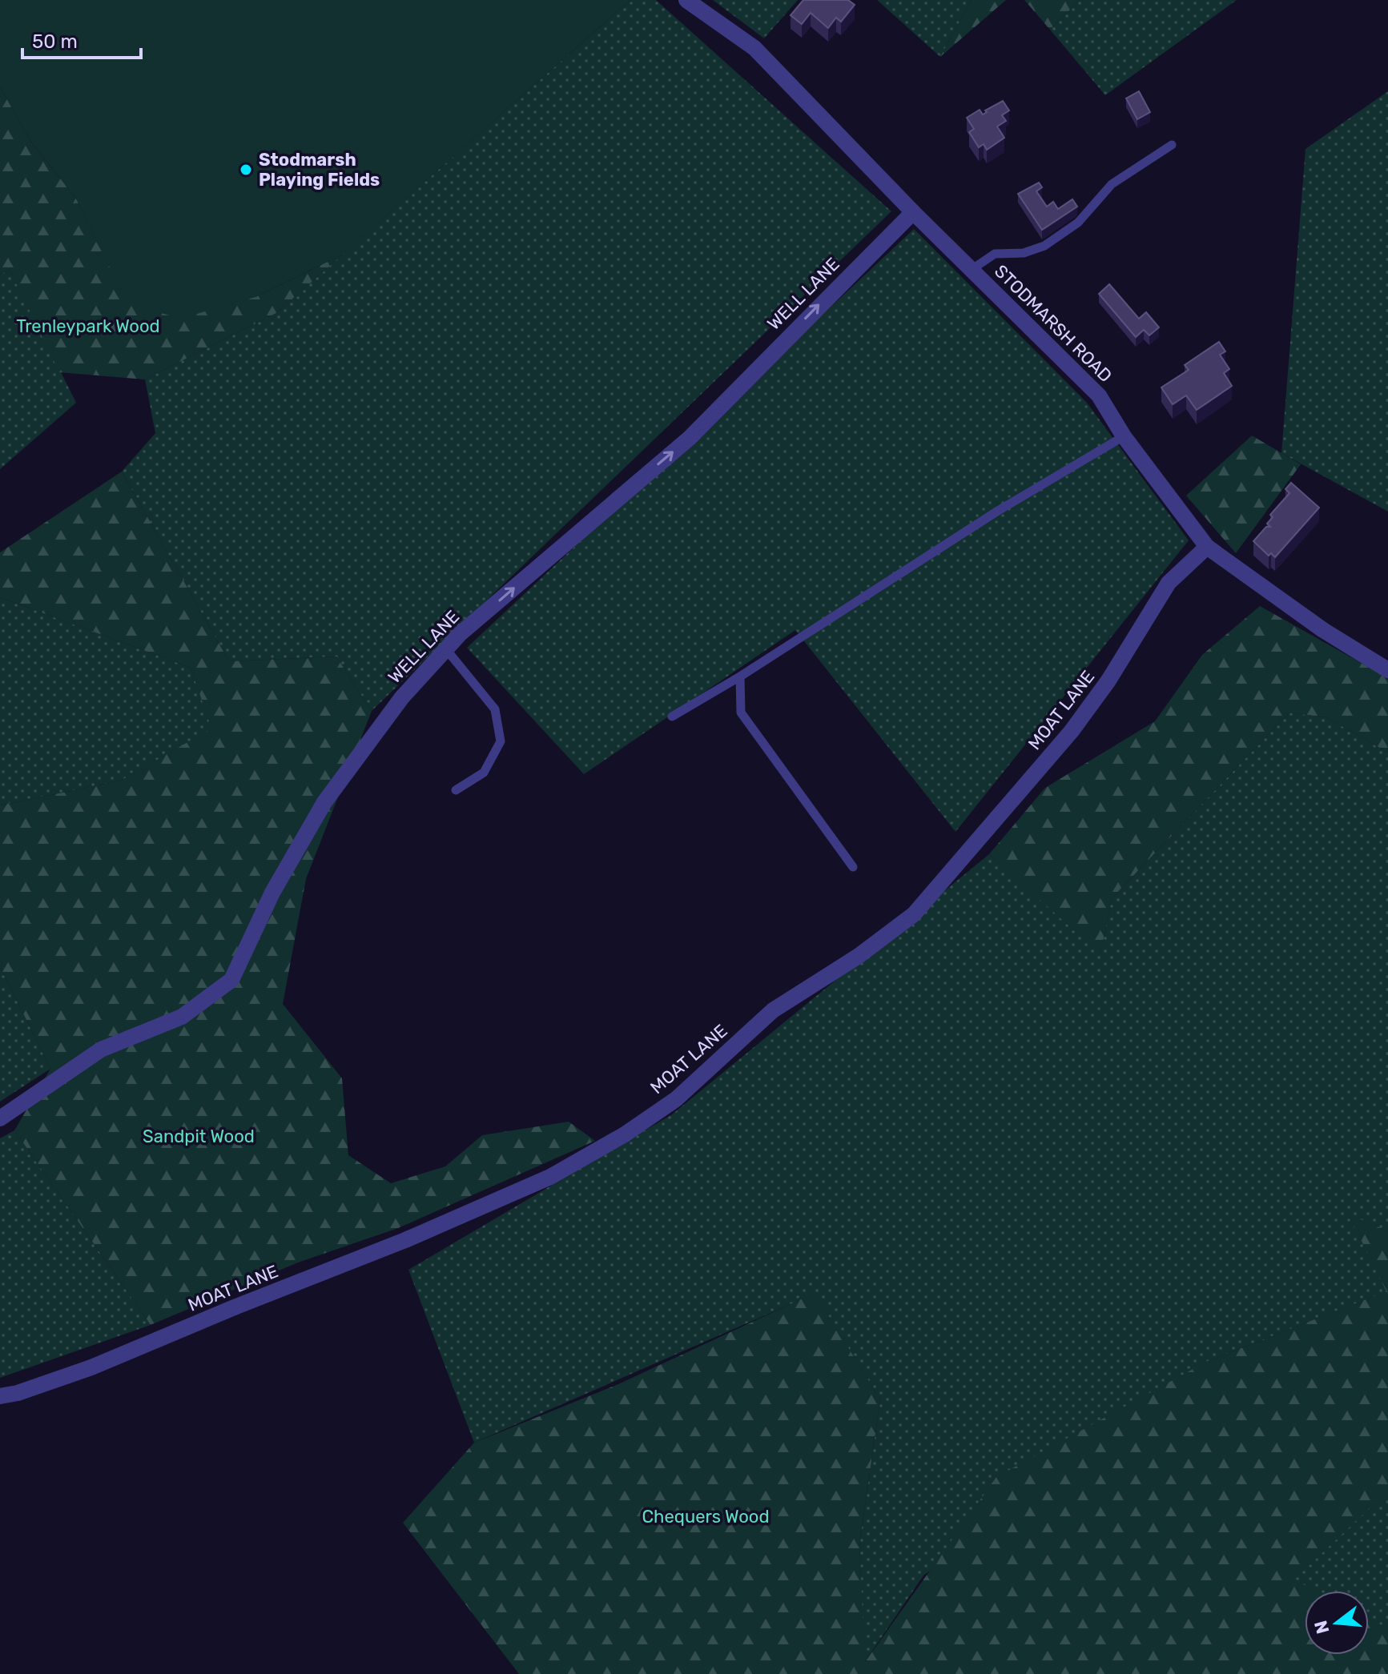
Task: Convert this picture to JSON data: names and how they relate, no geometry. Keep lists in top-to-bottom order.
{
  "streets": {
    "street": ["WELL LANE", "STODMARSH ROAD", "MOAT LANE"]
  },
  "crossings": [
    ["WELL LANE", "STODMARSH ROAD"],
    ["STODMARSH ROAD", "MOAT LANE"]
  ],
  "one_way": ["WELL LANE"],
  "parks": ["Trenleypark Wood", "Sandpit Wood", "Chequers Wood"],
  "places": ["Stodmarsh Playing Fields"],
  "scale_bar": "50 m",
  "north": "left"
}
